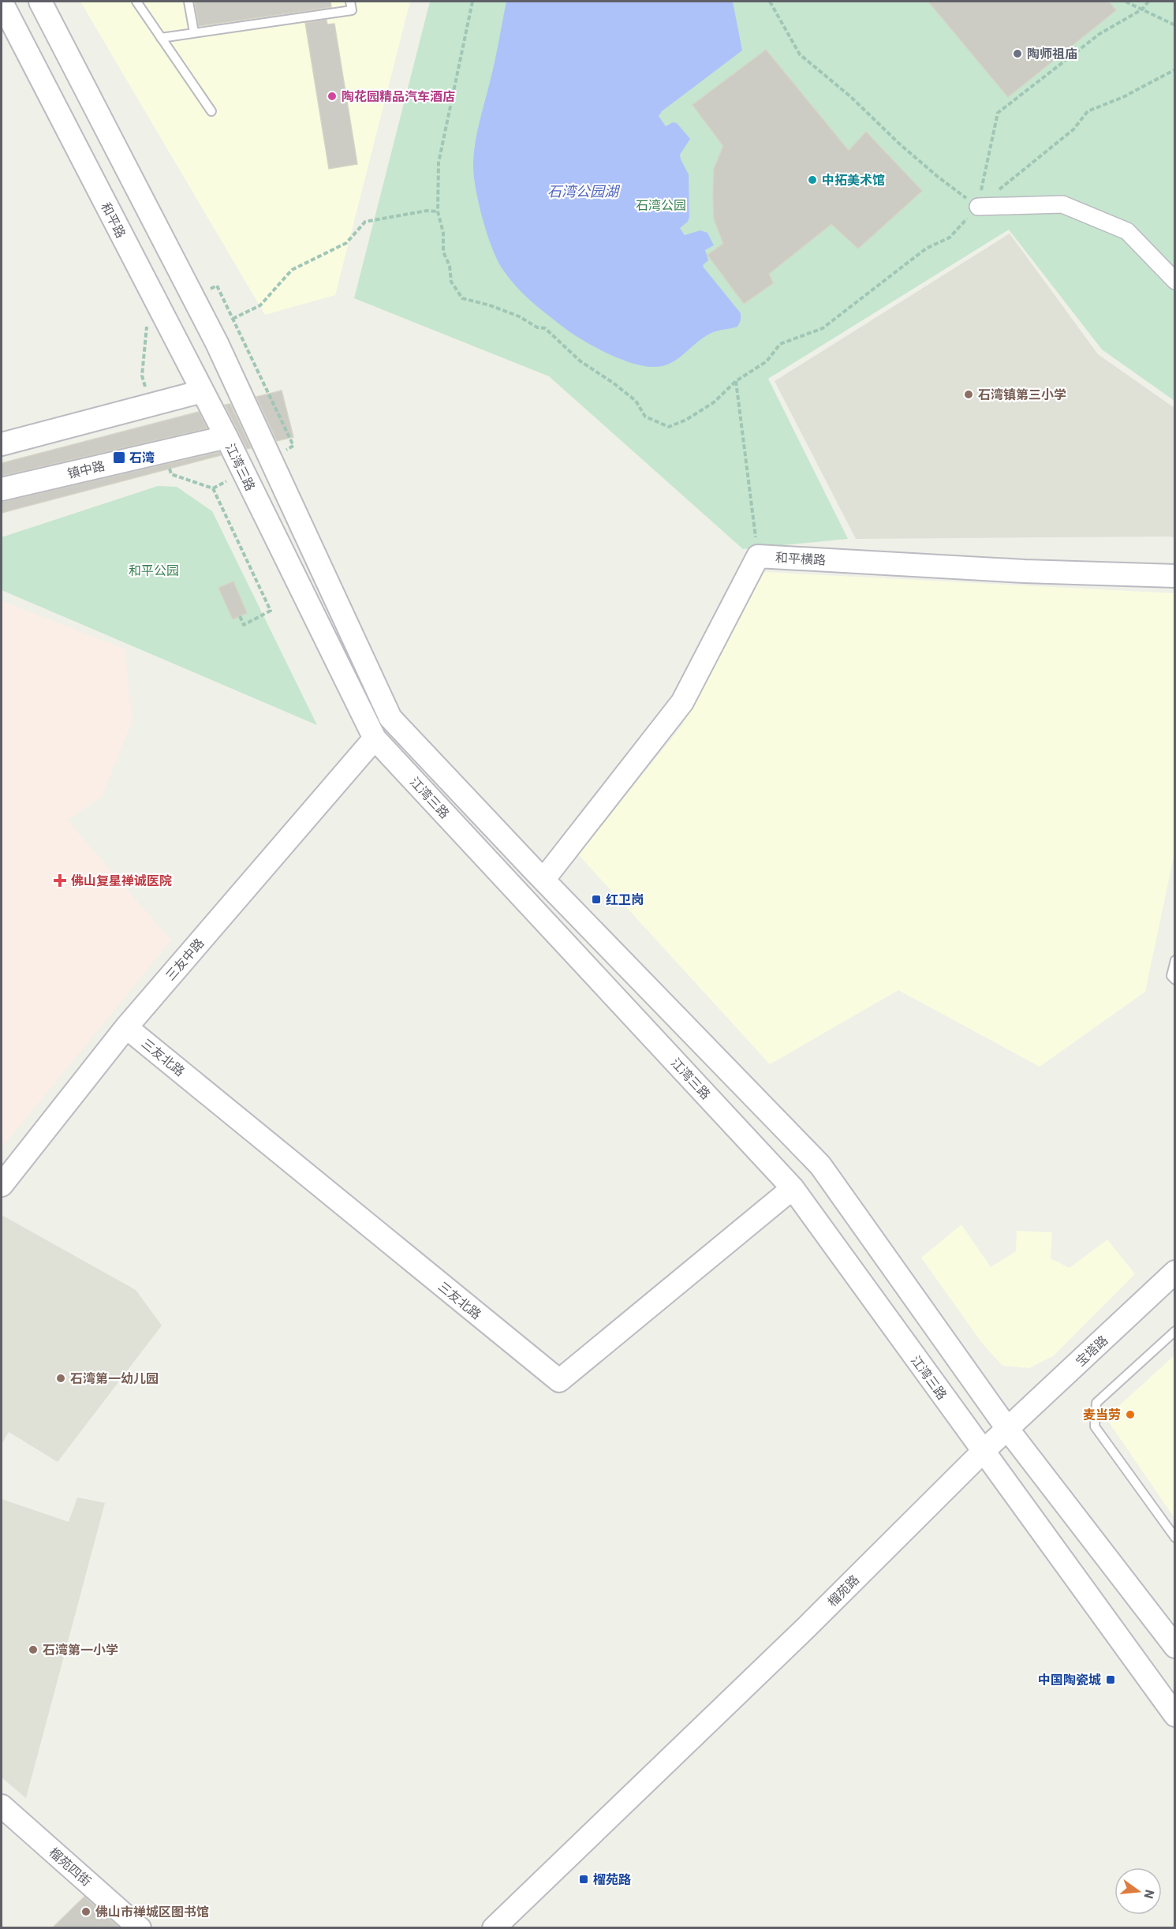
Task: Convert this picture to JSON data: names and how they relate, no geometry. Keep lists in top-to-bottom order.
{
  "streets": {
    "main road": [
      "和平路",
      "江湾三路",
      "镇中路",
      "和平横路",
      "三友中路",
      "三友北路",
      "宝塔路",
      "榴苑路",
      "榴苑四街"
    ]
  },
  "crossings": [
    ["和平路", "江湾三路"],
    ["和平路", "镇中路"],
    ["江湾三路", "镇中路"],
    ["江湾三路", "和平横路"],
    ["江湾三路", "三友中路"],
    ["江湾三路", "三友北路"],
    ["江湾三路", "宝塔路"],
    ["江湾三路", "榴苑路"],
    ["三友中路", "三友北路"],
    ["宝塔路", "榴苑路"]
  ],
  "water": ["石湾公园湖"],
  "parks": ["石湾公园", "和平公园"],
  "places": {
    "other": [
      "陶师祖庙",
      "陶花园精品汽车酒店",
      "中拓美术馆",
      "石湾镇第三小学",
      "石湾第一幼儿园",
      "麦当劳",
      "石湾第一小学",
      "佛山市禅城区图书馆"
    ],
    "transit": [
      "石湾",
      "红卫岗",
      "中国陶瓷城",
      "榴苑路"
    ],
    "health": ["佛山复星禅诚医院"]
  },
  "north": "right"
}
